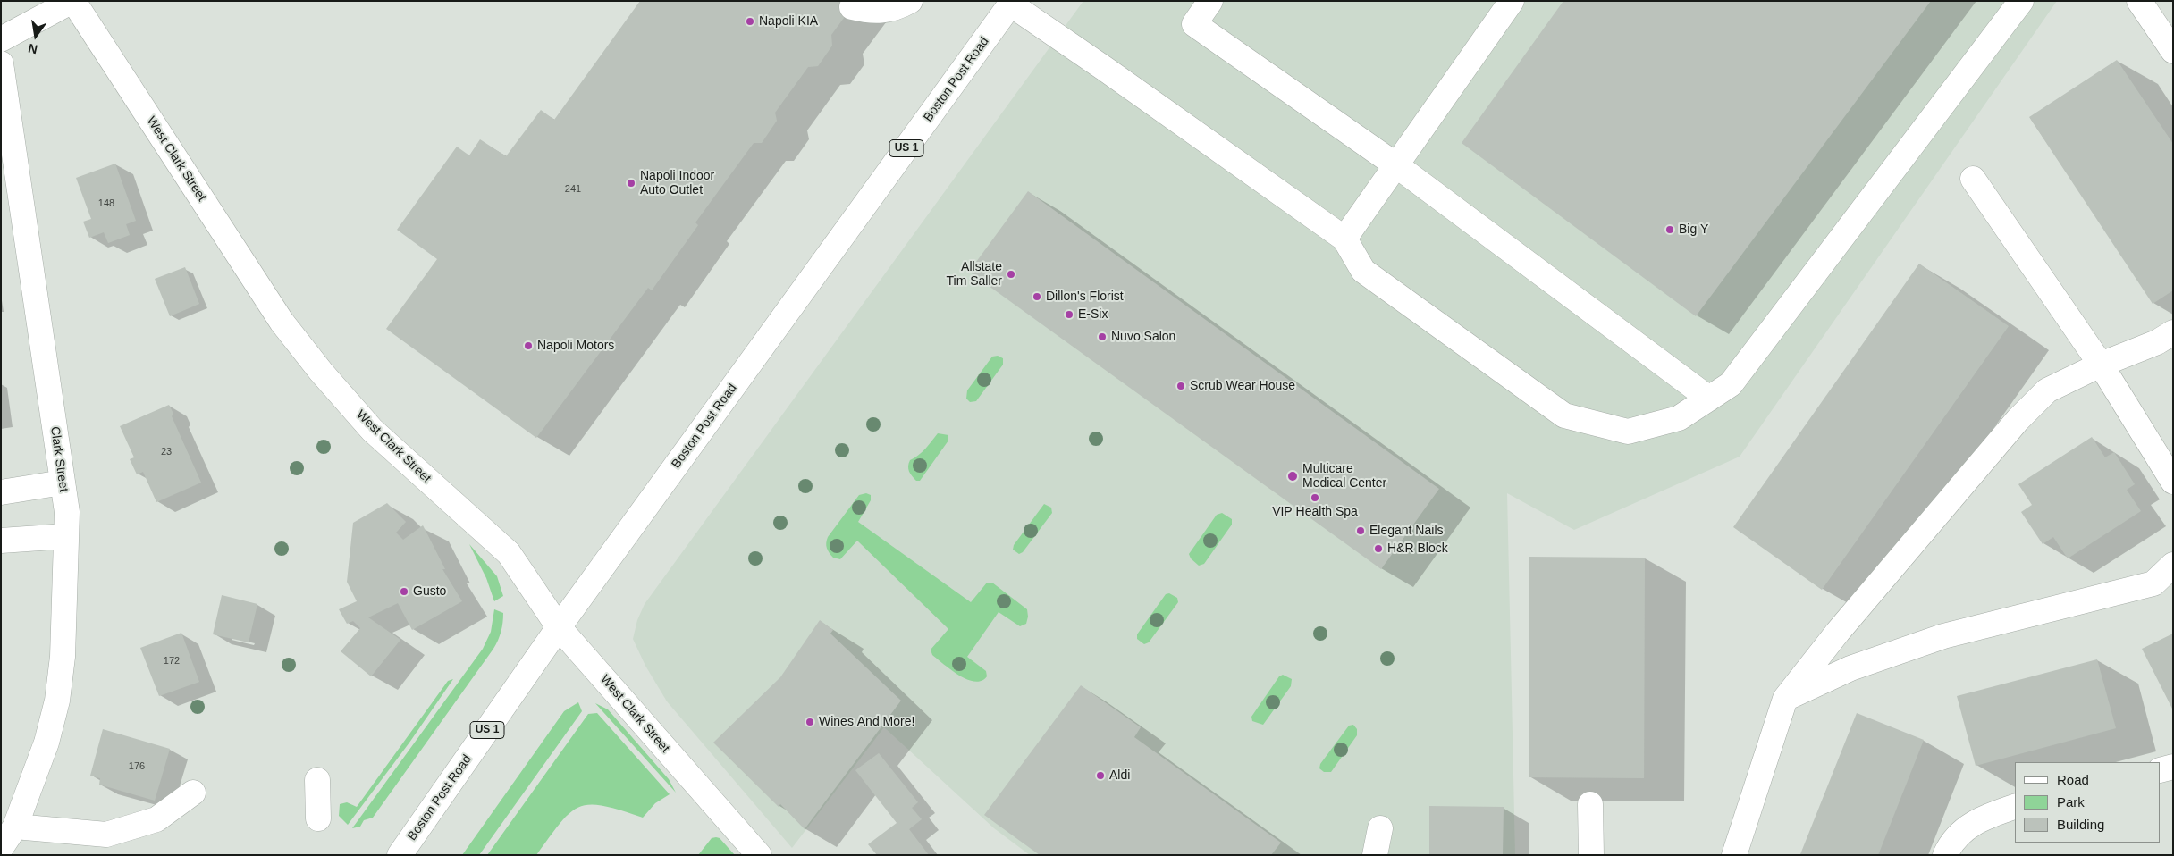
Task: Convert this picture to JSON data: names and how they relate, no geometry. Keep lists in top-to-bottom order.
{
  "streets": {
    "main road": [
      "Boston Post Road",
      "US 1",
      "West Clark Street",
      "Clark Street"
    ]
  },
  "crossings": [
    ["Boston Post Road", "West Clark Street"]
  ],
  "places": [
    "Napoli KIA",
    "Napoli Indoor Auto Outlet",
    "Big Y",
    "Allstate Tim Saller",
    "Dillon's Florist",
    "E-Six",
    "Nuvo Salon",
    "Napoli Motors",
    "Scrub Wear House",
    "Multicare Medical Center",
    "VIP Health Spa",
    "Elegant Nails",
    "H&R Block",
    "Gusto",
    "Wines And More!",
    "Aldi"
  ],
  "house_numbers": [
    "241",
    "148",
    "23",
    "172",
    "176"
  ],
  "legend": ["Road", "Park", "Building"],
  "north": "bottom"
}
